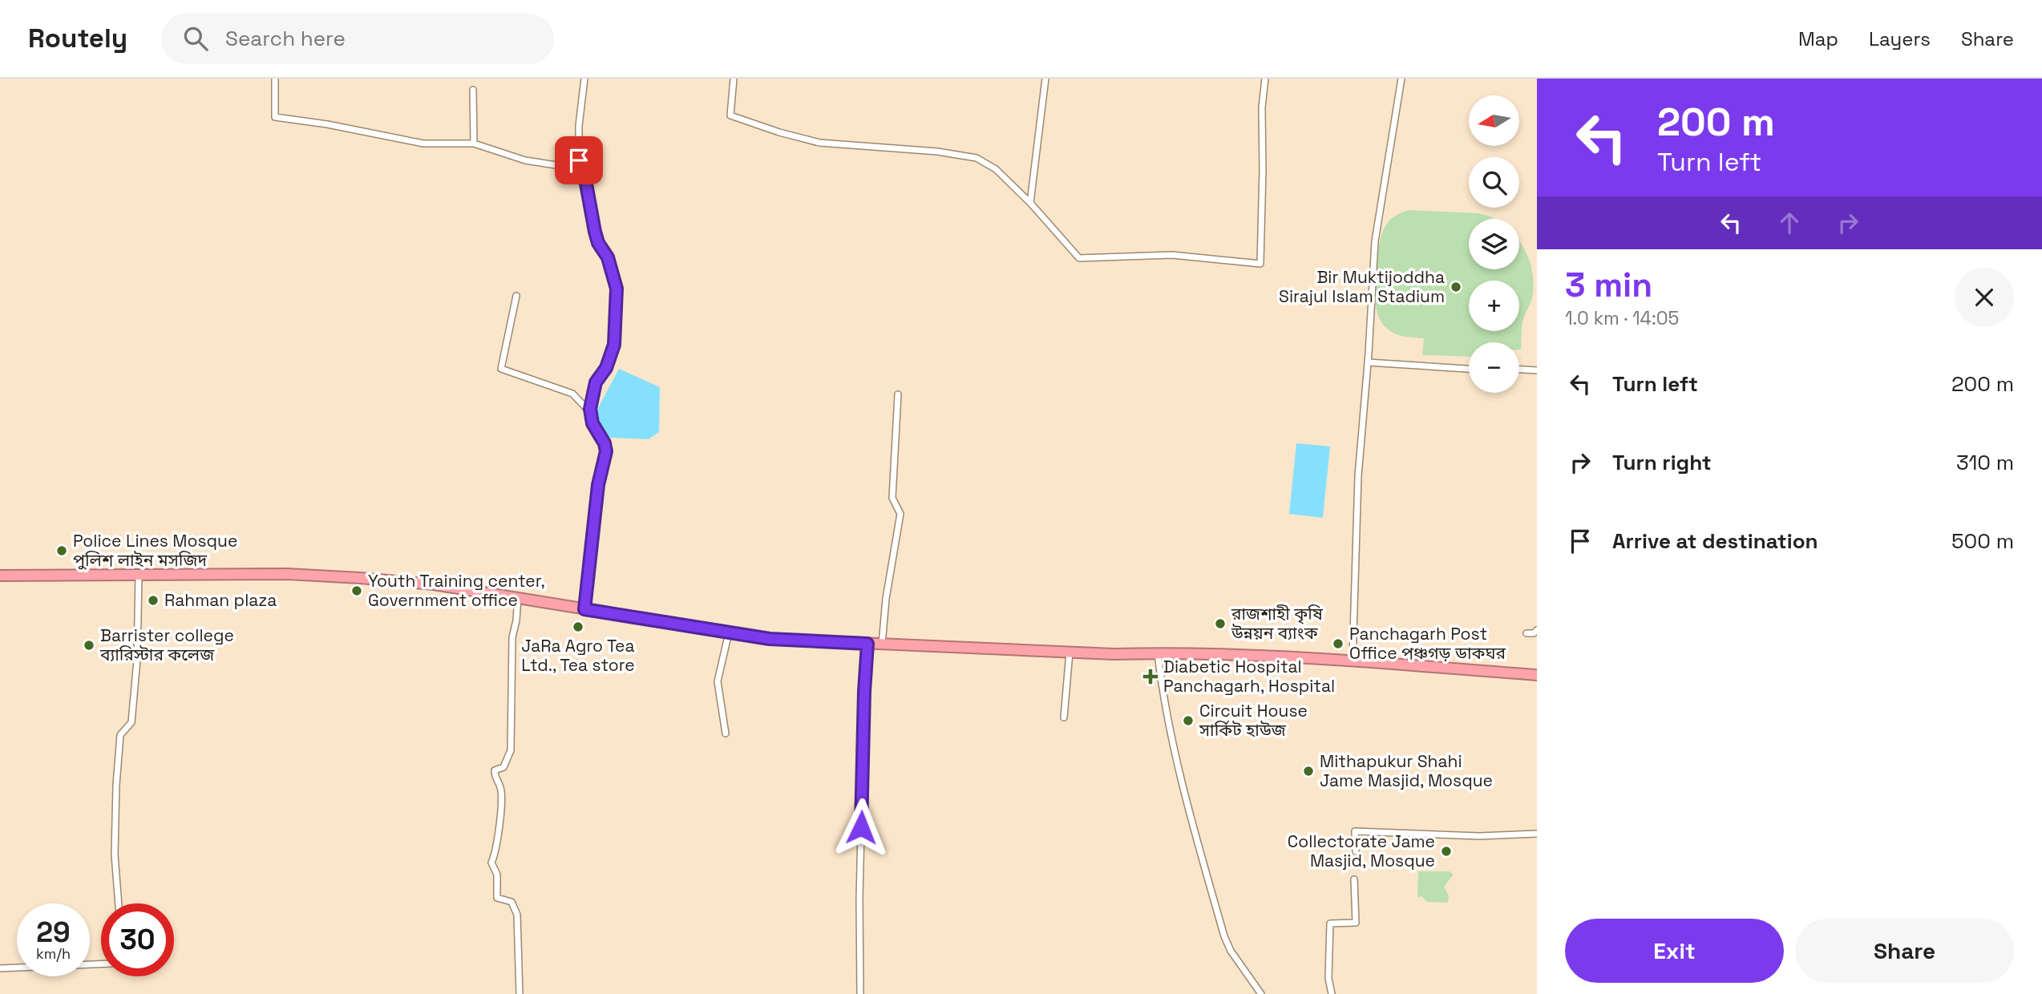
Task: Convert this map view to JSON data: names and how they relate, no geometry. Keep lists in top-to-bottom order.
{
  "places": {
    "other": [
      "Bir Muktijoddha Sirajul Islam Stadium",
      "Police Lines Mosque পুলিশ লাইন মসজিদ",
      "Youth Training center, Government office",
      "Rahman plaza",
      "রাজশাহী কৃষি উন্নয়ন ব্যাংক",
      "JaRa Agro Tea Ltd., Tea store",
      "Panchagarh Post Office পঞ্চগড় ডাকঘর",
      "Barrister college ব্যারিস্টার কলেজ",
      "Circuit House সার্কিট হাউজ",
      "Mithapukur Shahi Jame Masjid, Mosque",
      "Collectorate Jame Masjid, Mosque"
    ],
    "health": ["Diabetic Hospital Panchagarh, Hospital"]
  },
  "north": "left",
  "page": {
    "header": "Routely",
    "search": "Search here",
    "nav": ["Map", "Layers", "Share"],
    "turn": ["200 m", "Turn left"],
    "map_buttons": ["+", "−"],
    "heading": ["3 min", "1.0 km · 14:05"],
    "list": [
      {
        "name": "Turn left",
        "value": "200 m"
      },
      {
        "name": "Turn right",
        "value": "310 m"
      },
      {
        "name": "Arrive at destination",
        "value": "500 m"
      }
    ],
    "speed": "29 km/h",
    "limit": "30",
    "buttons": ["Exit", "Share"]
  }
}
